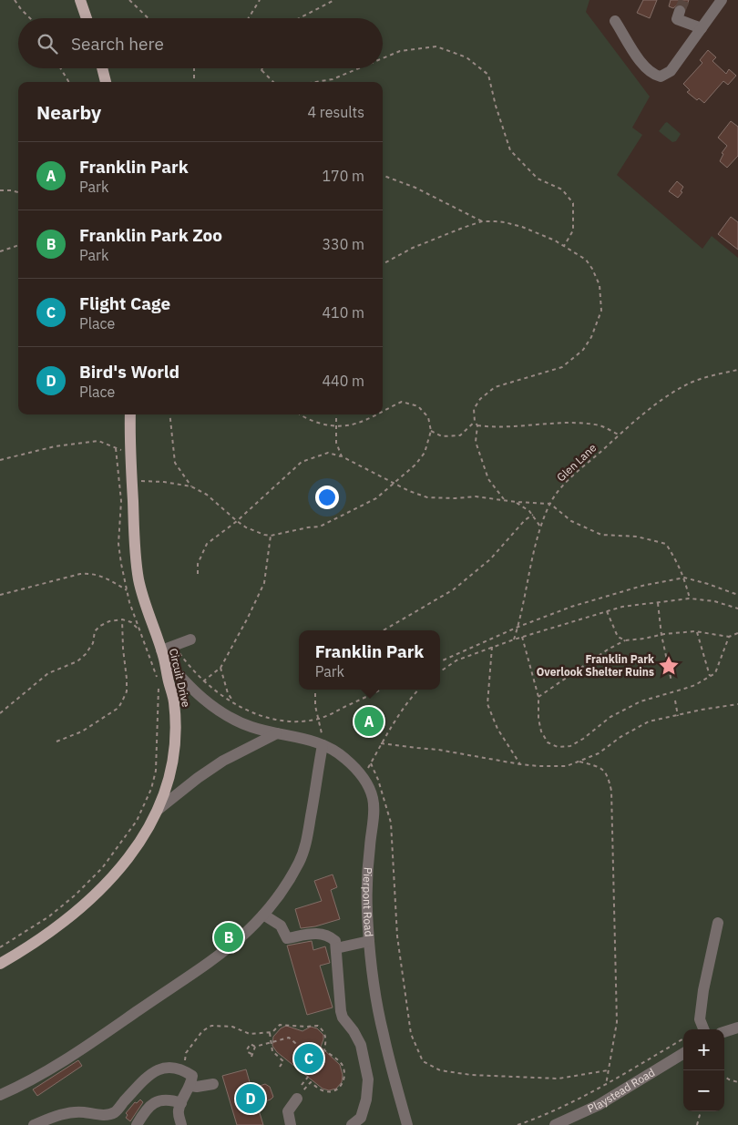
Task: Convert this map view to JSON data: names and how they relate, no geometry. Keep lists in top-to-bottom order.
{
  "streets": {
    "main road": ["Circuit Drive"],
    "street": ["Pierpont Road", "Playstead Road"],
    "path": ["Glen Lane"]
  },
  "crossings": [
    ["Circuit Drive", "Pierpont Road"]
  ],
  "places": {
    "place": ["Franklin Park Overlook Shelter Ruins"]
  },
  "page": {
    "search": "Search here",
    "heading": ["Nearby", "4 results"],
    "list": [
      {
        "mark": "A",
        "name": "Franklin Park",
        "note": "Park",
        "value": "170 m"
      },
      {
        "mark": "B",
        "name": "Franklin Park Zoo",
        "note": "Park",
        "value": "330 m"
      },
      {
        "mark": "C",
        "name": "Flight Cage",
        "note": "Place",
        "value": "410 m"
      },
      {
        "mark": "D",
        "name": "Bird's World",
        "note": "Place",
        "value": "440 m"
      }
    ],
    "popup": ["Franklin Park", "Park"],
    "pins": [
      "A",
      "B",
      "C",
      "D"
    ],
    "map_buttons": ["+", "−"]
  }
}
